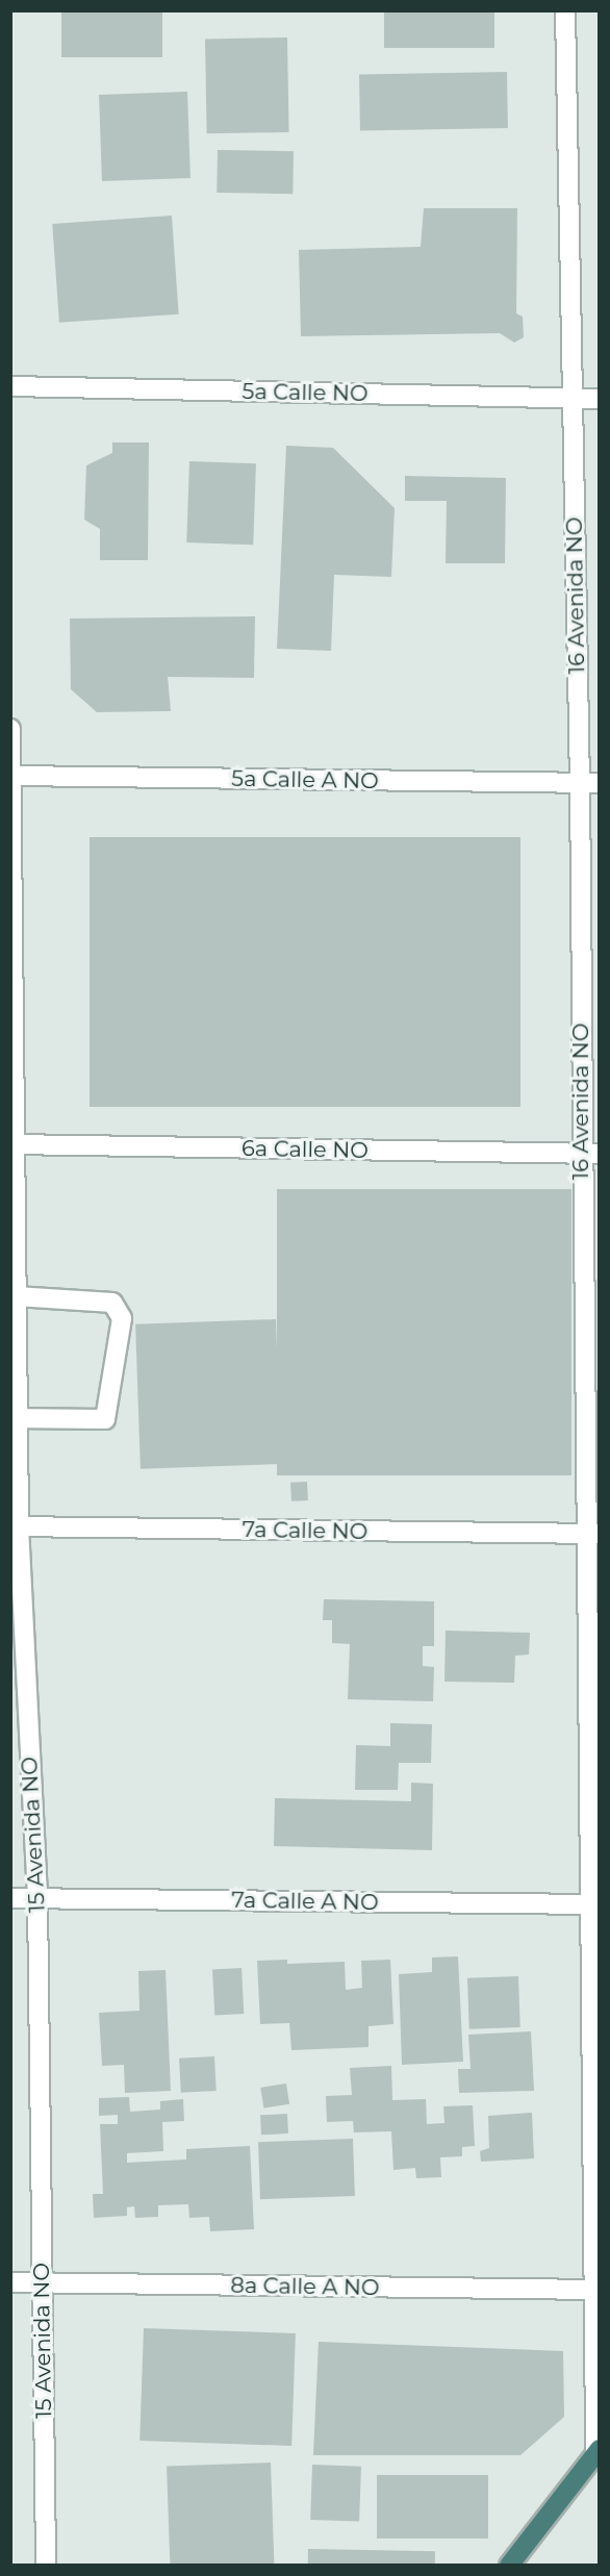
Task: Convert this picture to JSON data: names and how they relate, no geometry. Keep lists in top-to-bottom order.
{
  "streets": {
    "street": [
      "5a Calle NO",
      "16 Avenida NO",
      "5a Calle A NO",
      "6a Calle NO",
      "7a Calle NO",
      "15 Avenida NO",
      "7a Calle A NO",
      "8a Calle A NO"
    ]
  },
  "crossings": [
    ["5a Calle NO", "16 Avenida NO"],
    ["16 Avenida NO", "5a Calle A NO"],
    ["16 Avenida NO", "6a Calle NO"],
    ["16 Avenida NO", "7a Calle NO"],
    ["16 Avenida NO", "7a Calle A NO"],
    ["16 Avenida NO", "8a Calle A NO"],
    ["5a Calle A NO", "15 Avenida NO"],
    ["6a Calle NO", "15 Avenida NO"],
    ["7a Calle NO", "15 Avenida NO"],
    ["15 Avenida NO", "7a Calle A NO"],
    ["15 Avenida NO", "8a Calle A NO"]
  ]
}
